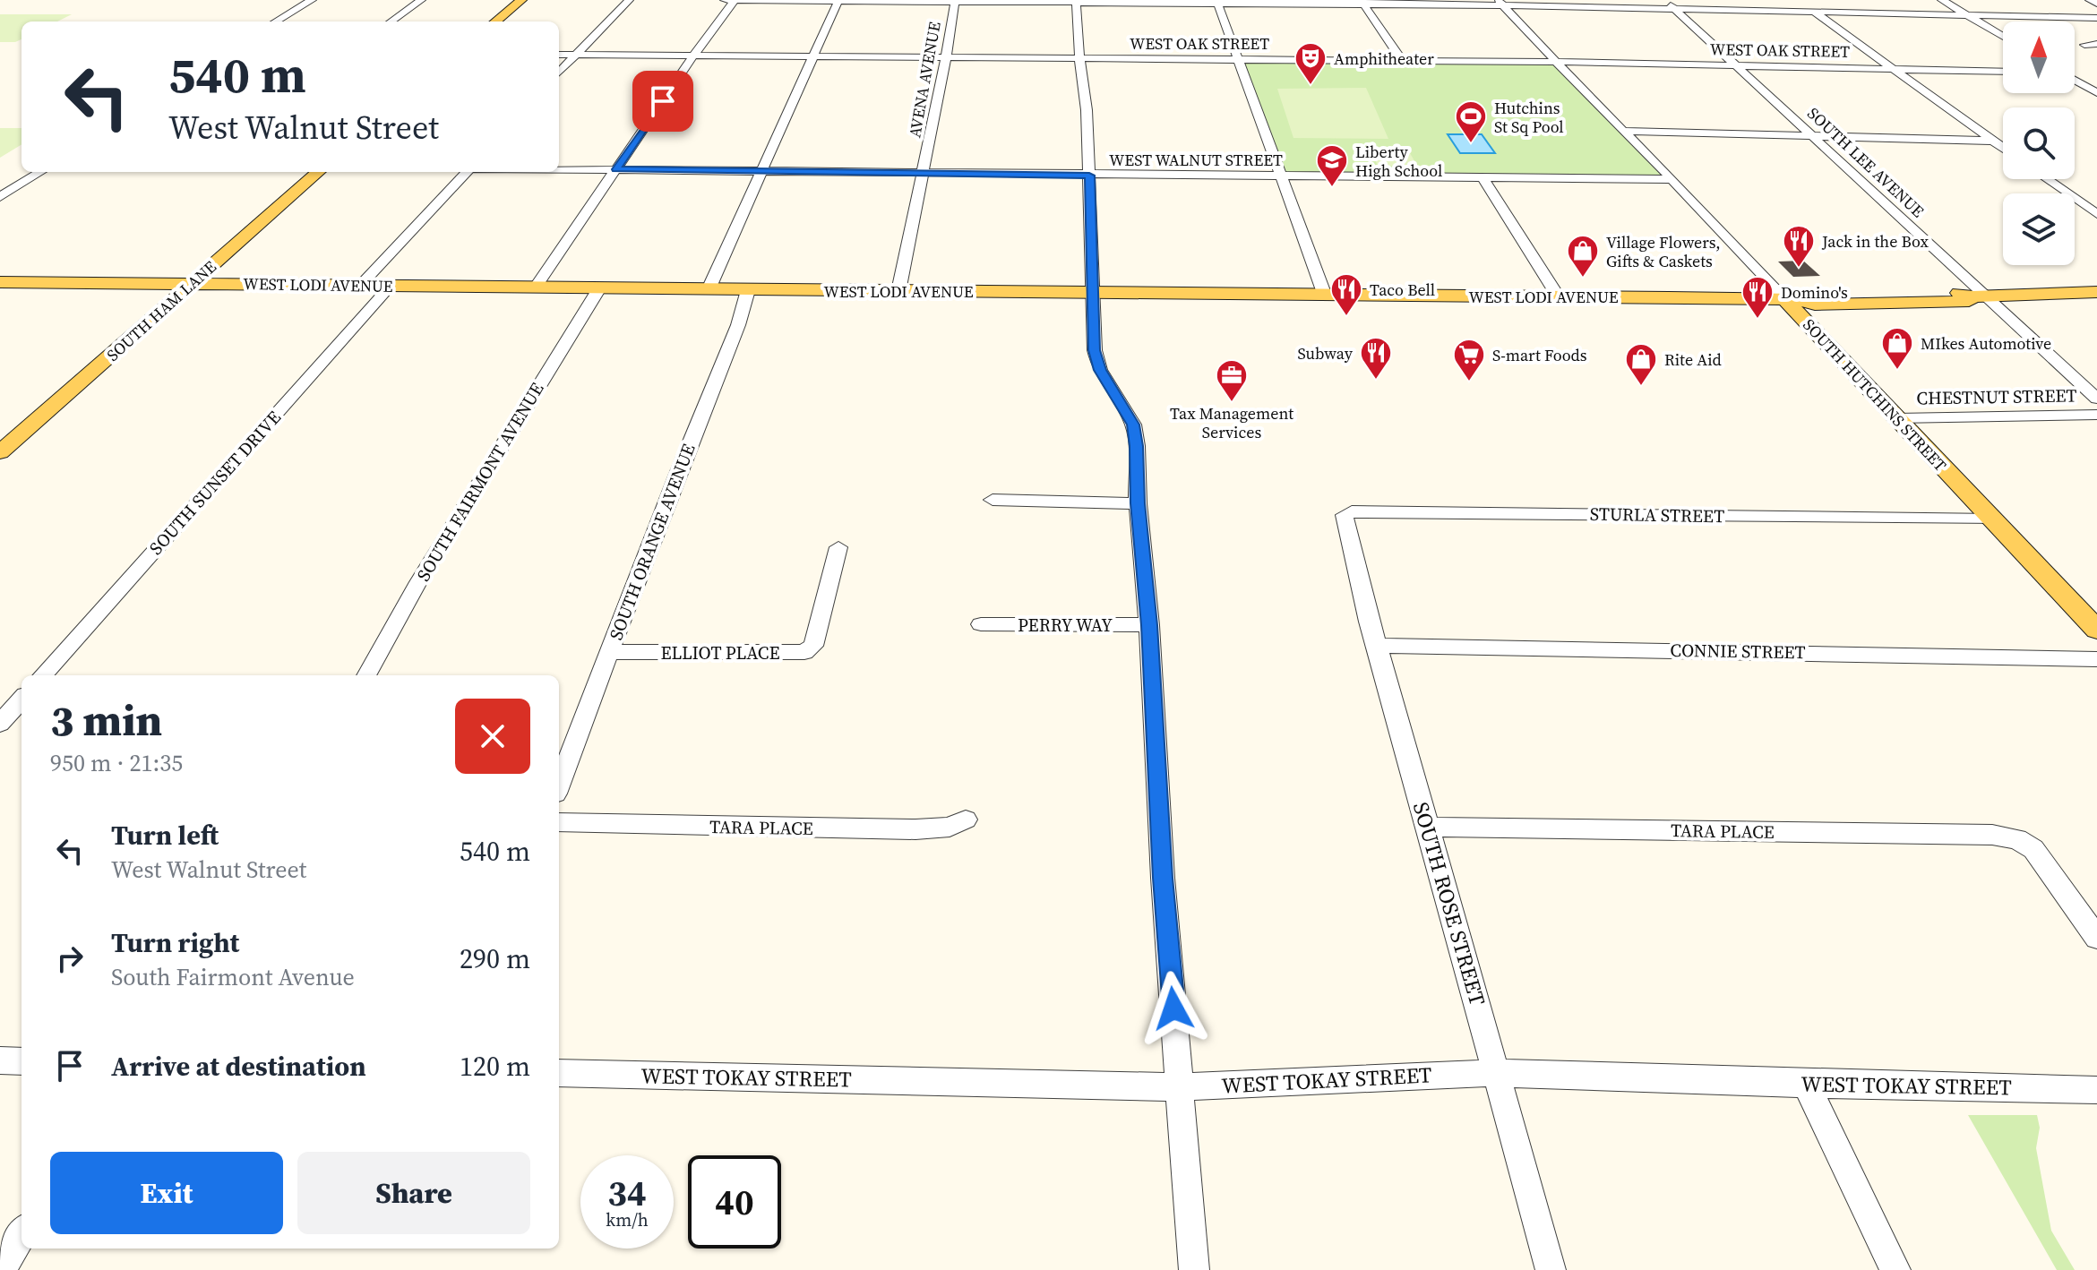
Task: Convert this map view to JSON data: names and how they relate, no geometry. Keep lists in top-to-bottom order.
{
  "streets": {
    "main road": ["WEST LODI AVENUE", "SOUTH HAM LANE", "SOUTH HUTCHINS STREET"],
    "street": [
      "WEST OAK STREET",
      "AVENA AVENUE",
      "WEST WALNUT STREET",
      "SOUTH LEE AVENUE",
      "CHESTNUT STREET",
      "SOUTH FAIRMONT AVENUE",
      "SOUTH SUNSET DRIVE",
      "STURLA STREET",
      "SOUTH ORANGE AVENUE",
      "PERRY WAY",
      "CONNIE STREET",
      "ELLIOT PLACE",
      "TARA PLACE",
      "SOUTH ROSE STREET",
      "WEST TOKAY STREET"
    ]
  },
  "crossings": [
    ["WEST OAK STREET", "AVENA AVENUE"],
    ["WEST OAK STREET", "SOUTH LEE AVENUE"],
    ["WEST OAK STREET", "SOUTH HUTCHINS STREET"],
    ["AVENA AVENUE", "WEST WALNUT STREET"],
    ["AVENA AVENUE", "WEST LODI AVENUE"],
    ["WEST WALNUT STREET", "SOUTH HUTCHINS STREET"],
    ["SOUTH LEE AVENUE", "WEST LODI AVENUE"],
    ["WEST LODI AVENUE", "SOUTH HAM LANE"],
    ["WEST LODI AVENUE", "SOUTH HUTCHINS STREET"],
    ["WEST LODI AVENUE", "SOUTH FAIRMONT AVENUE"],
    ["WEST LODI AVENUE", "SOUTH SUNSET DRIVE"],
    ["WEST LODI AVENUE", "SOUTH ORANGE AVENUE"],
    ["SOUTH HUTCHINS STREET", "CHESTNUT STREET"],
    ["SOUTH HUTCHINS STREET", "STURLA STREET"],
    ["STURLA STREET", "SOUTH ROSE STREET"],
    ["SOUTH ORANGE AVENUE", "ELLIOT PLACE"],
    ["CONNIE STREET", "SOUTH ROSE STREET"],
    ["TARA PLACE", "SOUTH ROSE STREET"],
    ["SOUTH ROSE STREET", "WEST TOKAY STREET"]
  ],
  "places": {
    "theatre": ["Amphitheater"],
    "sports": ["Hutchins St Sq Pool"],
    "school or university": ["Liberty High School"],
    "restaurant": [
      "Jack in the Box",
      "Taco Bell",
      "Domino's",
      "Subway"
    ],
    "shop": ["Village Flowers, Gifts & Caskets", "MIkes Automotive", "Rite Aid"],
    "supermarket": ["S-mart Foods"],
    "office": ["Tax Management Services"]
  },
  "north": "top",
  "page": {
    "turn": ["540 m", "West Walnut Street"],
    "heading": ["3 min", "950 m · 21:35"],
    "list": [
      {
        "name": "Turn left",
        "note": "West Walnut Street",
        "value": "540 m"
      },
      {
        "name": "Turn right",
        "note": "South Fairmont Avenue",
        "value": "290 m"
      },
      {
        "name": "Arrive at destination",
        "value": "120 m"
      }
    ],
    "buttons": ["Exit", "Share"],
    "speed": "34 km/h",
    "limit": "40"
  }
}
